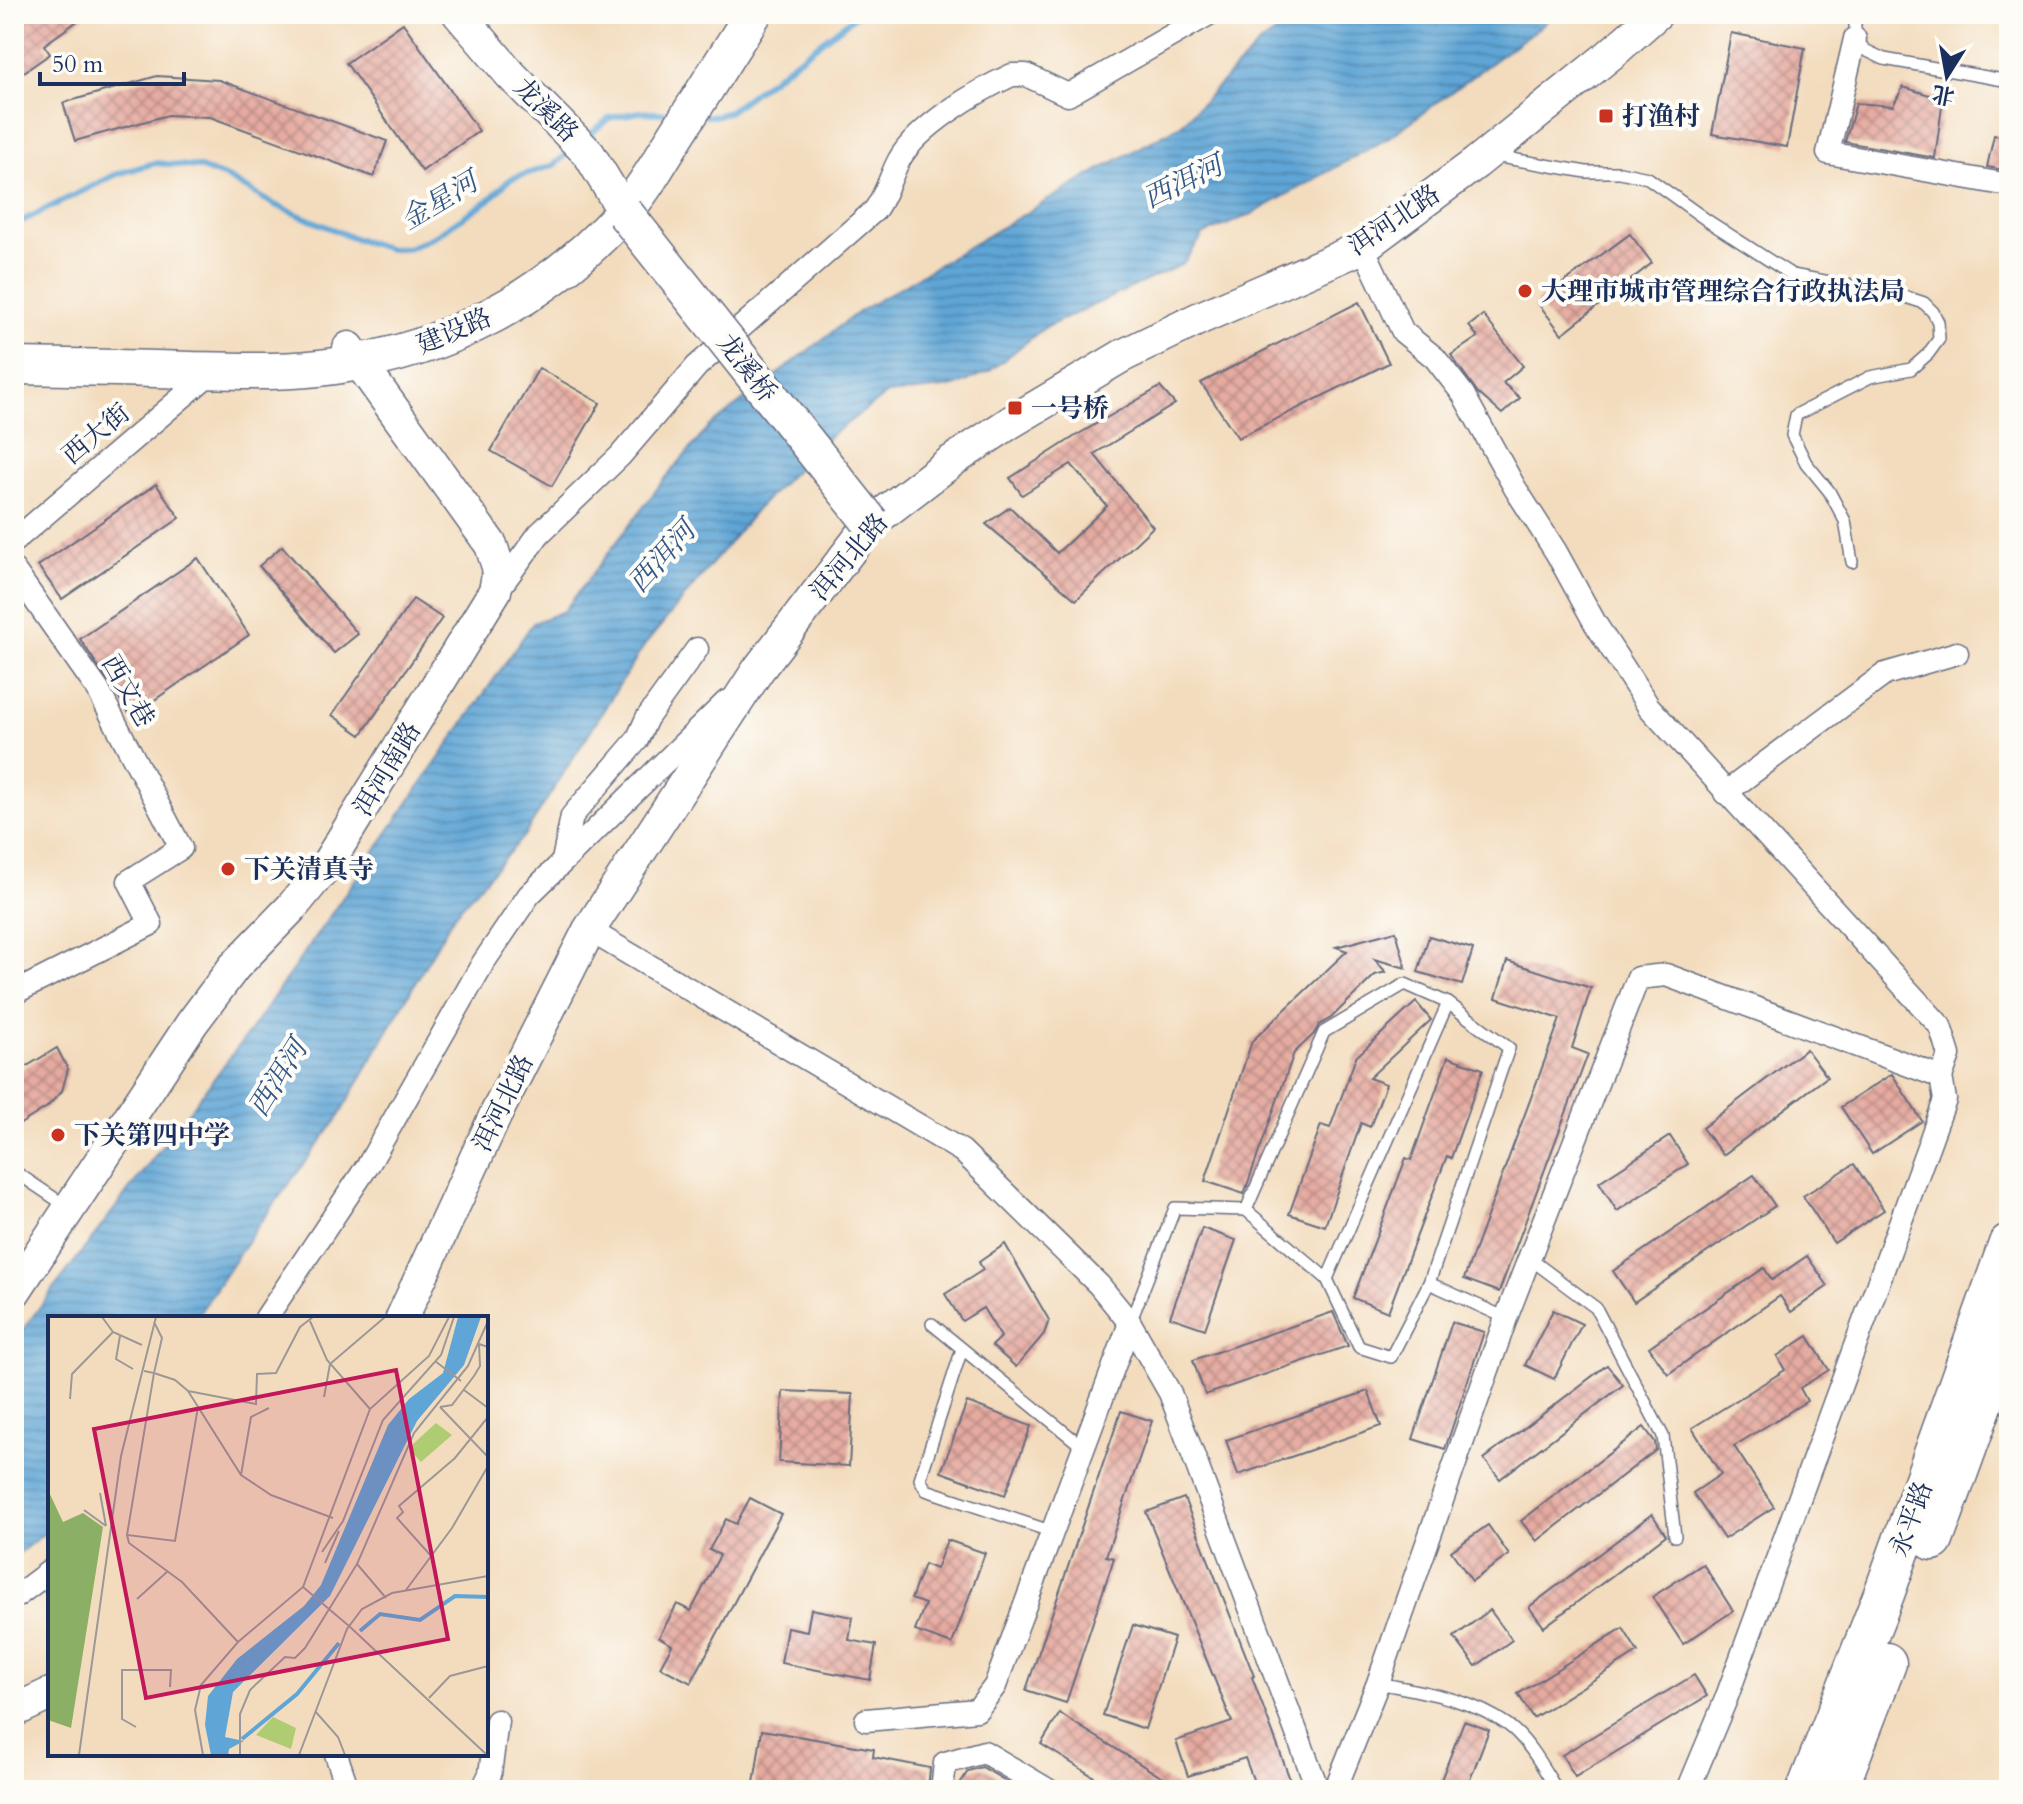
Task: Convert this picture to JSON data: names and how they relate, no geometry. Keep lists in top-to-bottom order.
{
  "streets": {
    "highway": ["永平路"],
    "main road": ["建设路", "龙溪桥"],
    "street": [
      "龙溪路",
      "洱河北路",
      "西大街",
      "西文巷",
      "洱河南路"
    ]
  },
  "crossings": [
    ["龙溪路", "建设路"],
    ["龙溪路", "龙溪桥"],
    ["洱河北路", "龙溪桥"],
    ["建设路", "龙溪桥"],
    ["建设路", "西大街"],
    ["建设路", "洱河南路"]
  ],
  "water": ["西洱河", "金星河"],
  "places": {
    "transit": ["打渔村", "一号桥"],
    "other": ["大理市城市管理综合行政执法局", "下关清真寺", "下关第四中学"]
  },
  "scale_bar": "50 m",
  "north": "bottom"
}
